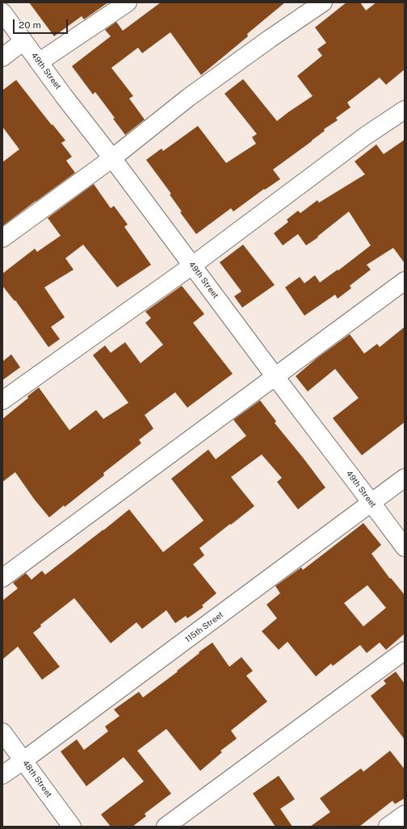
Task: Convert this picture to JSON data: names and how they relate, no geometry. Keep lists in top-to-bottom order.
{
  "streets": {
    "street": ["49th Street", "115th Street", "48th Street"]
  },
  "crossings": [
    ["49th Street", "115th Street"],
    ["115th Street", "48th Street"]
  ],
  "scale_bar": "20 m"
}
